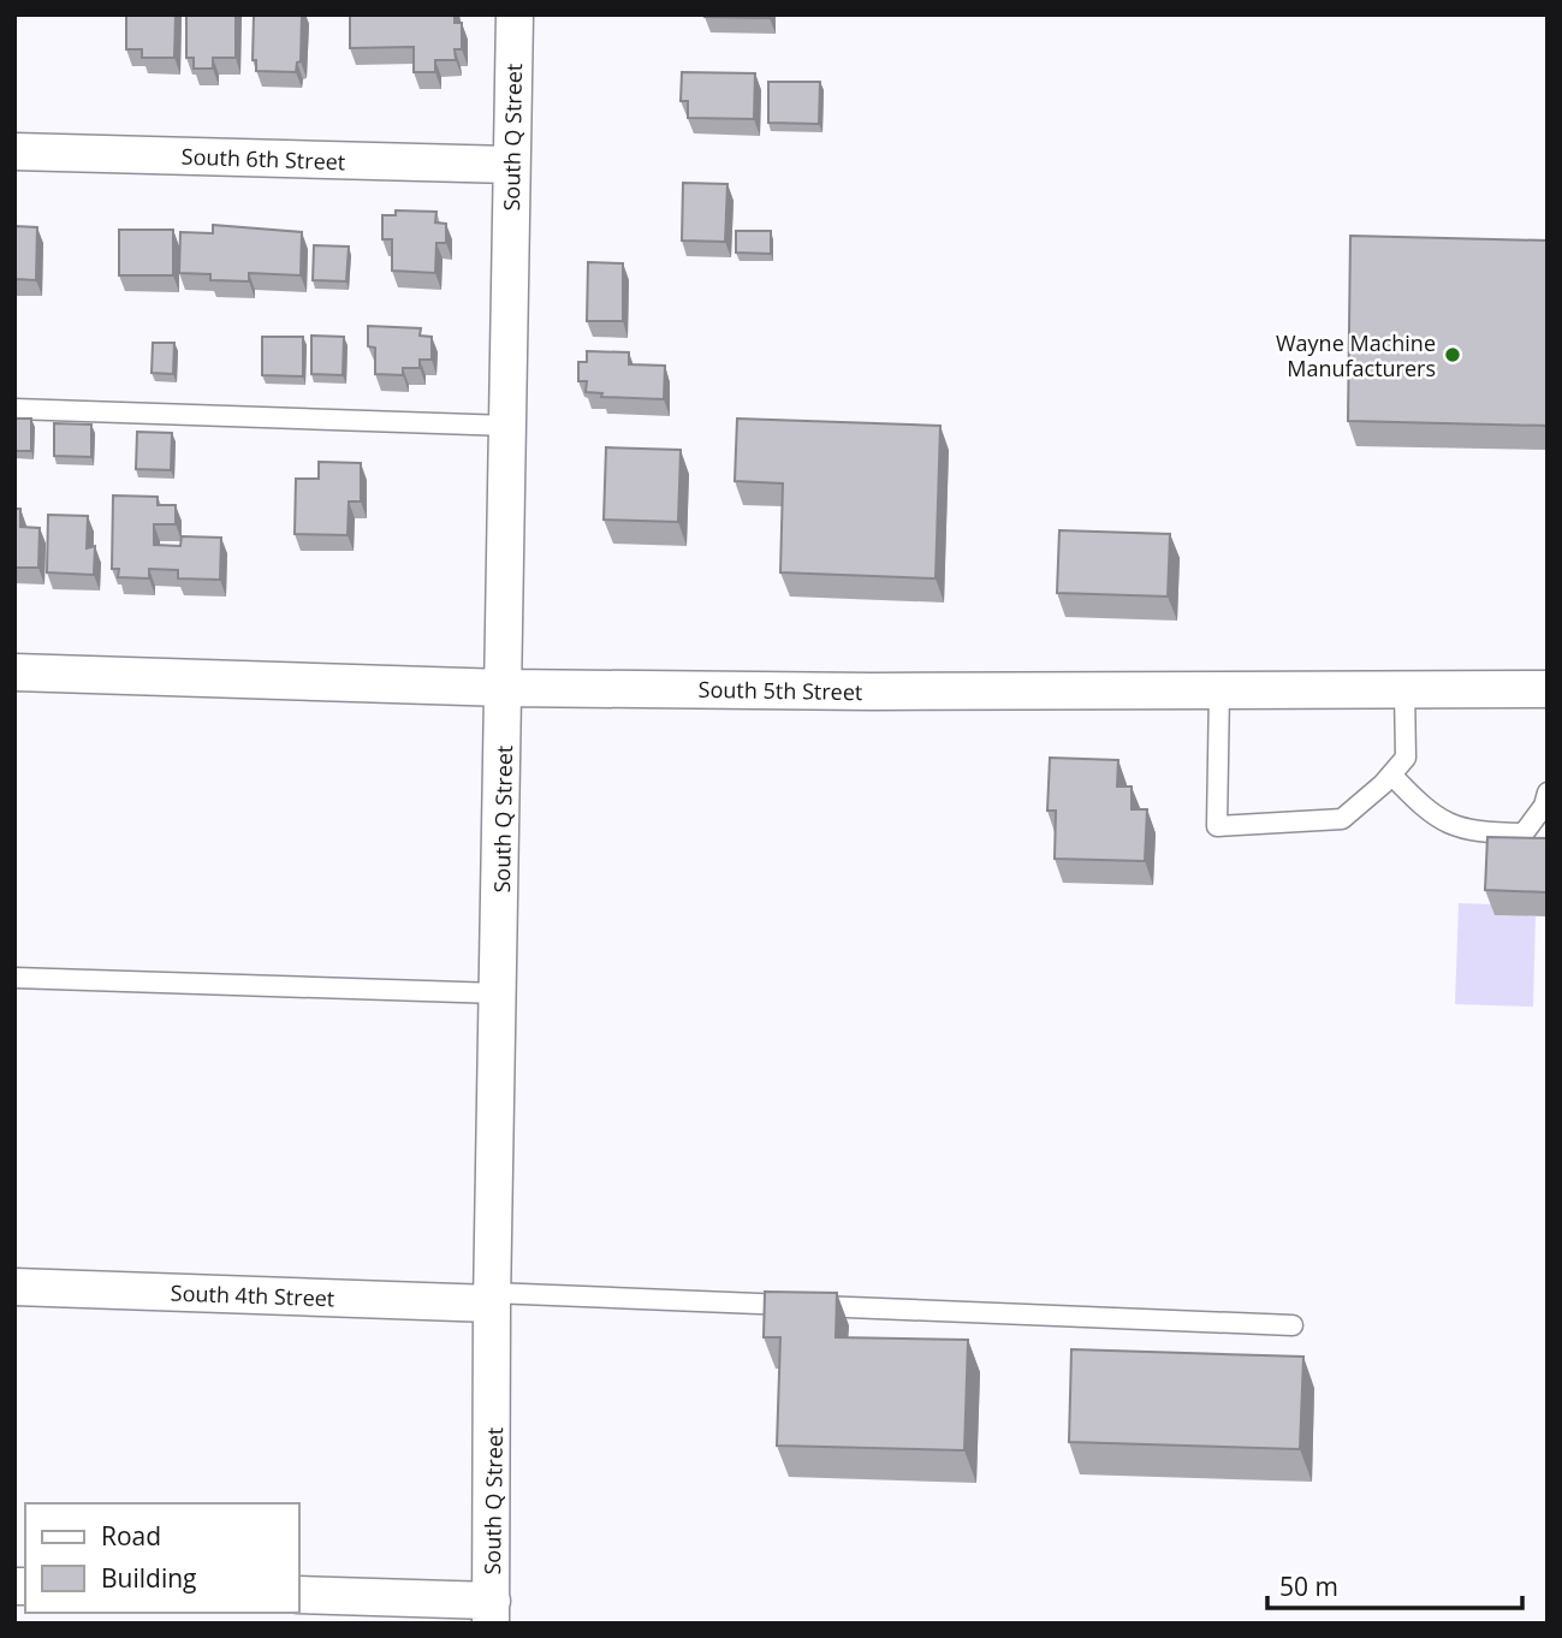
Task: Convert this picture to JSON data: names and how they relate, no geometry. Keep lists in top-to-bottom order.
{
  "streets": {
    "street": [
      "South Q Street",
      "South 6th Street",
      "South 5th Street",
      "South 4th Street"
    ]
  },
  "crossings": [
    ["South Q Street", "South 6th Street"],
    ["South Q Street", "South 5th Street"],
    ["South Q Street", "South 4th Street"]
  ],
  "places": ["Wayne Machine Manufacturers"],
  "legend": ["Road", "Building"],
  "scale_bar": "50 m"
}
